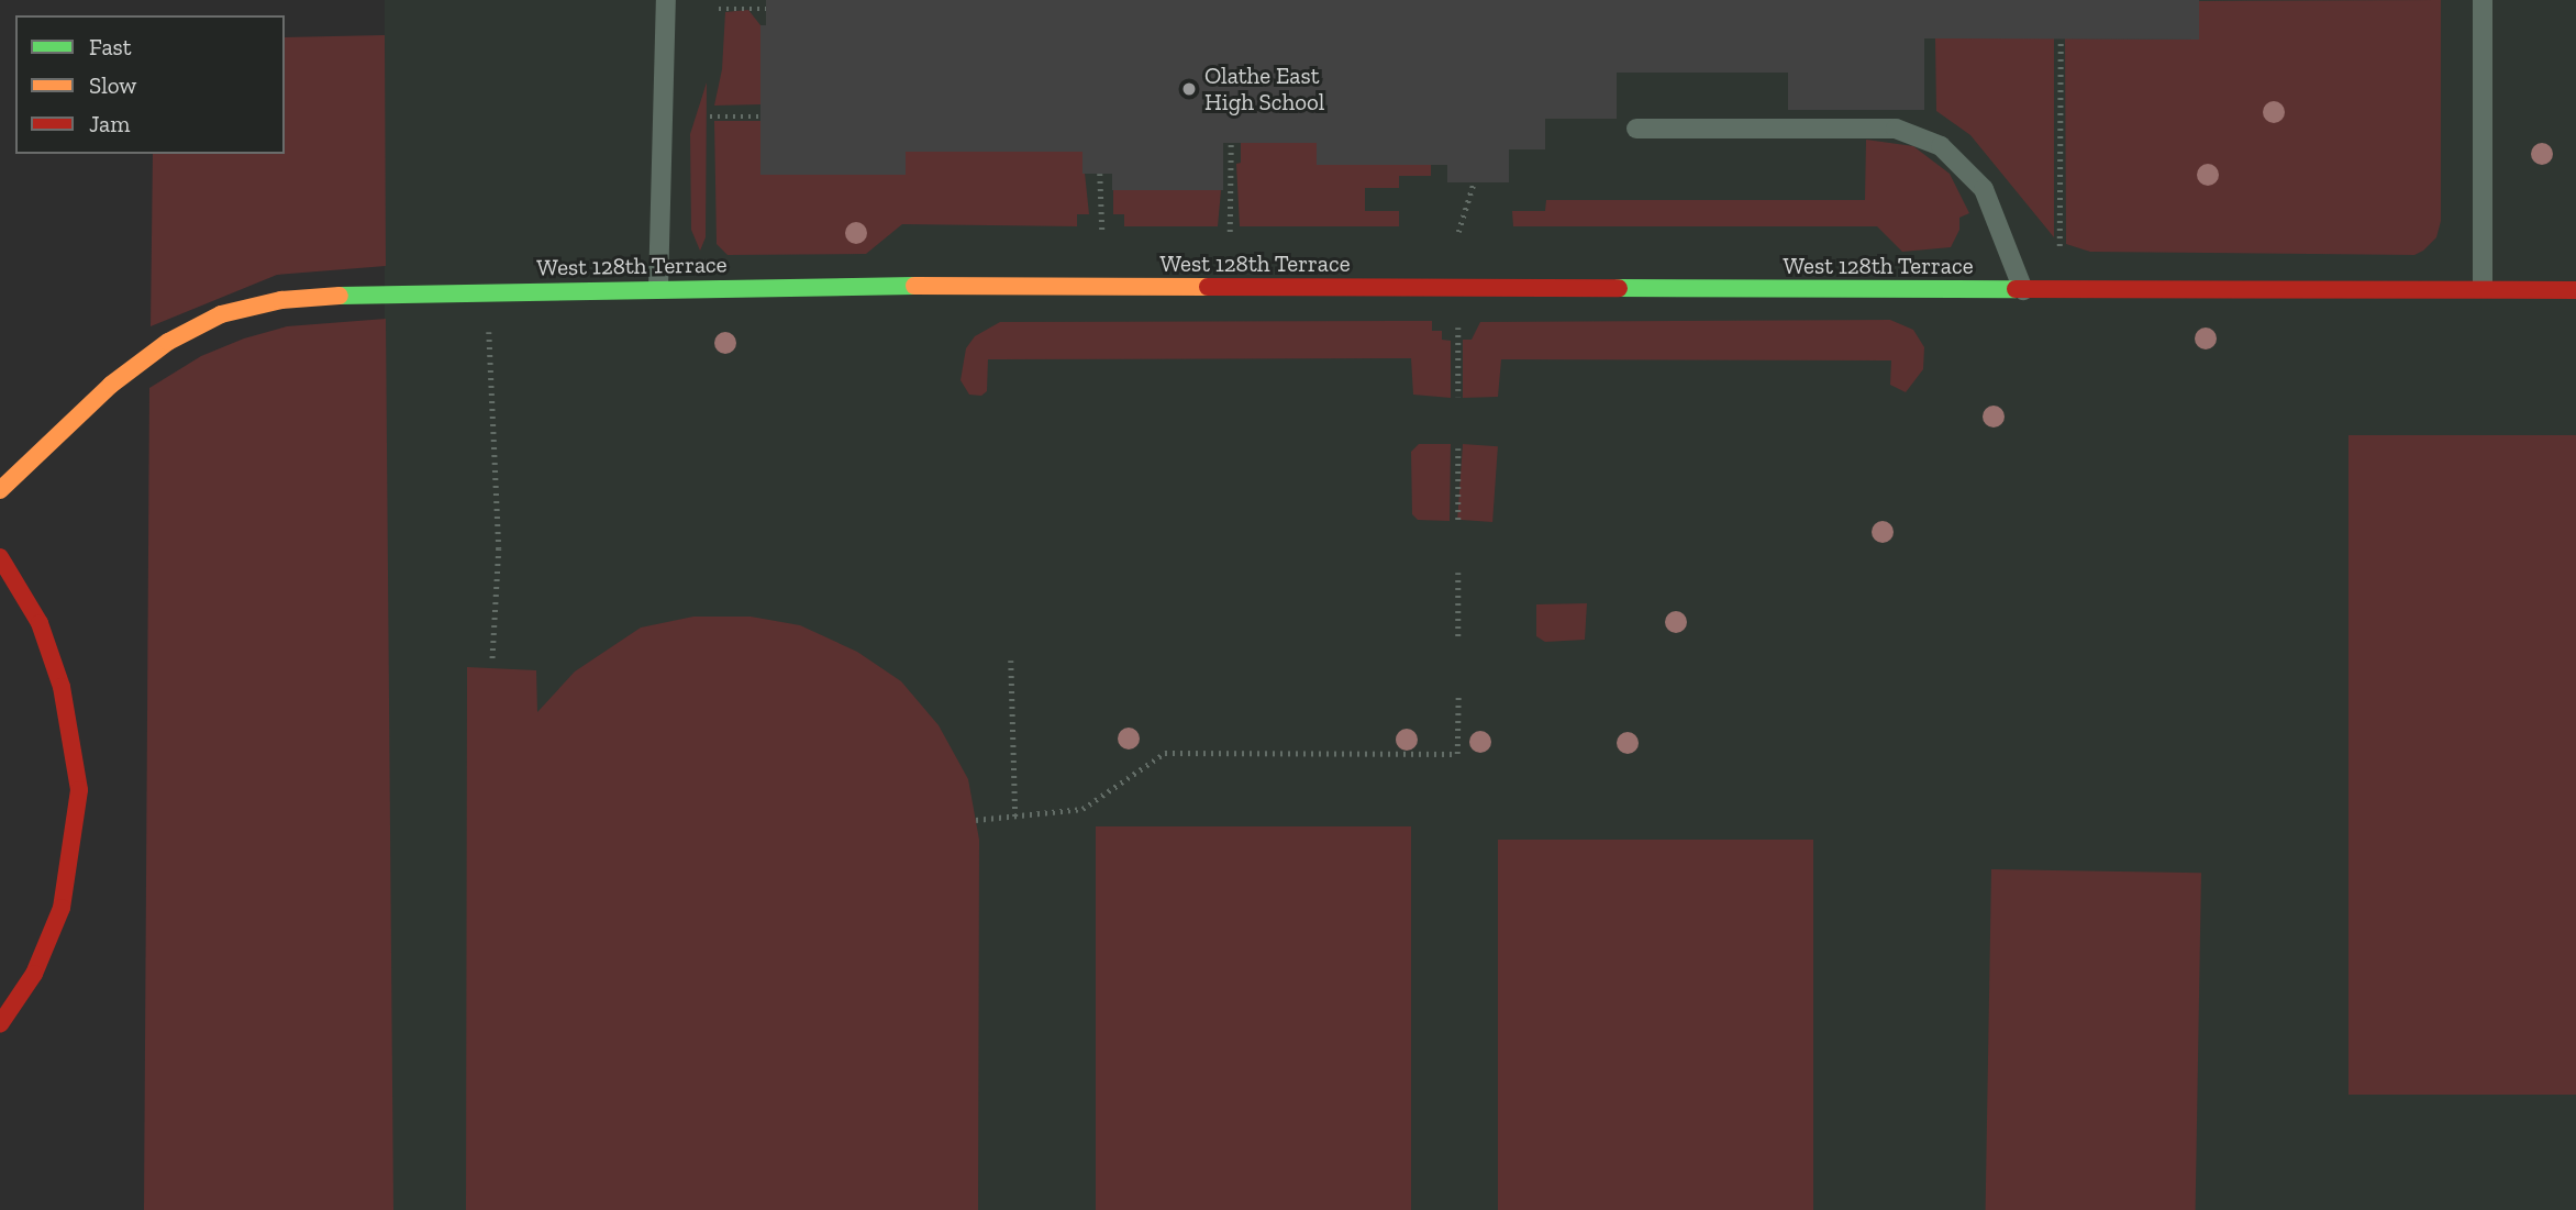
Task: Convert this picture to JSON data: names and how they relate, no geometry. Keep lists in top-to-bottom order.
{
  "streets": {
    "street": ["West 128th Terrace"]
  },
  "places": ["Olathe East High School"],
  "legend": ["Fast", "Slow", "Jam"]
}
